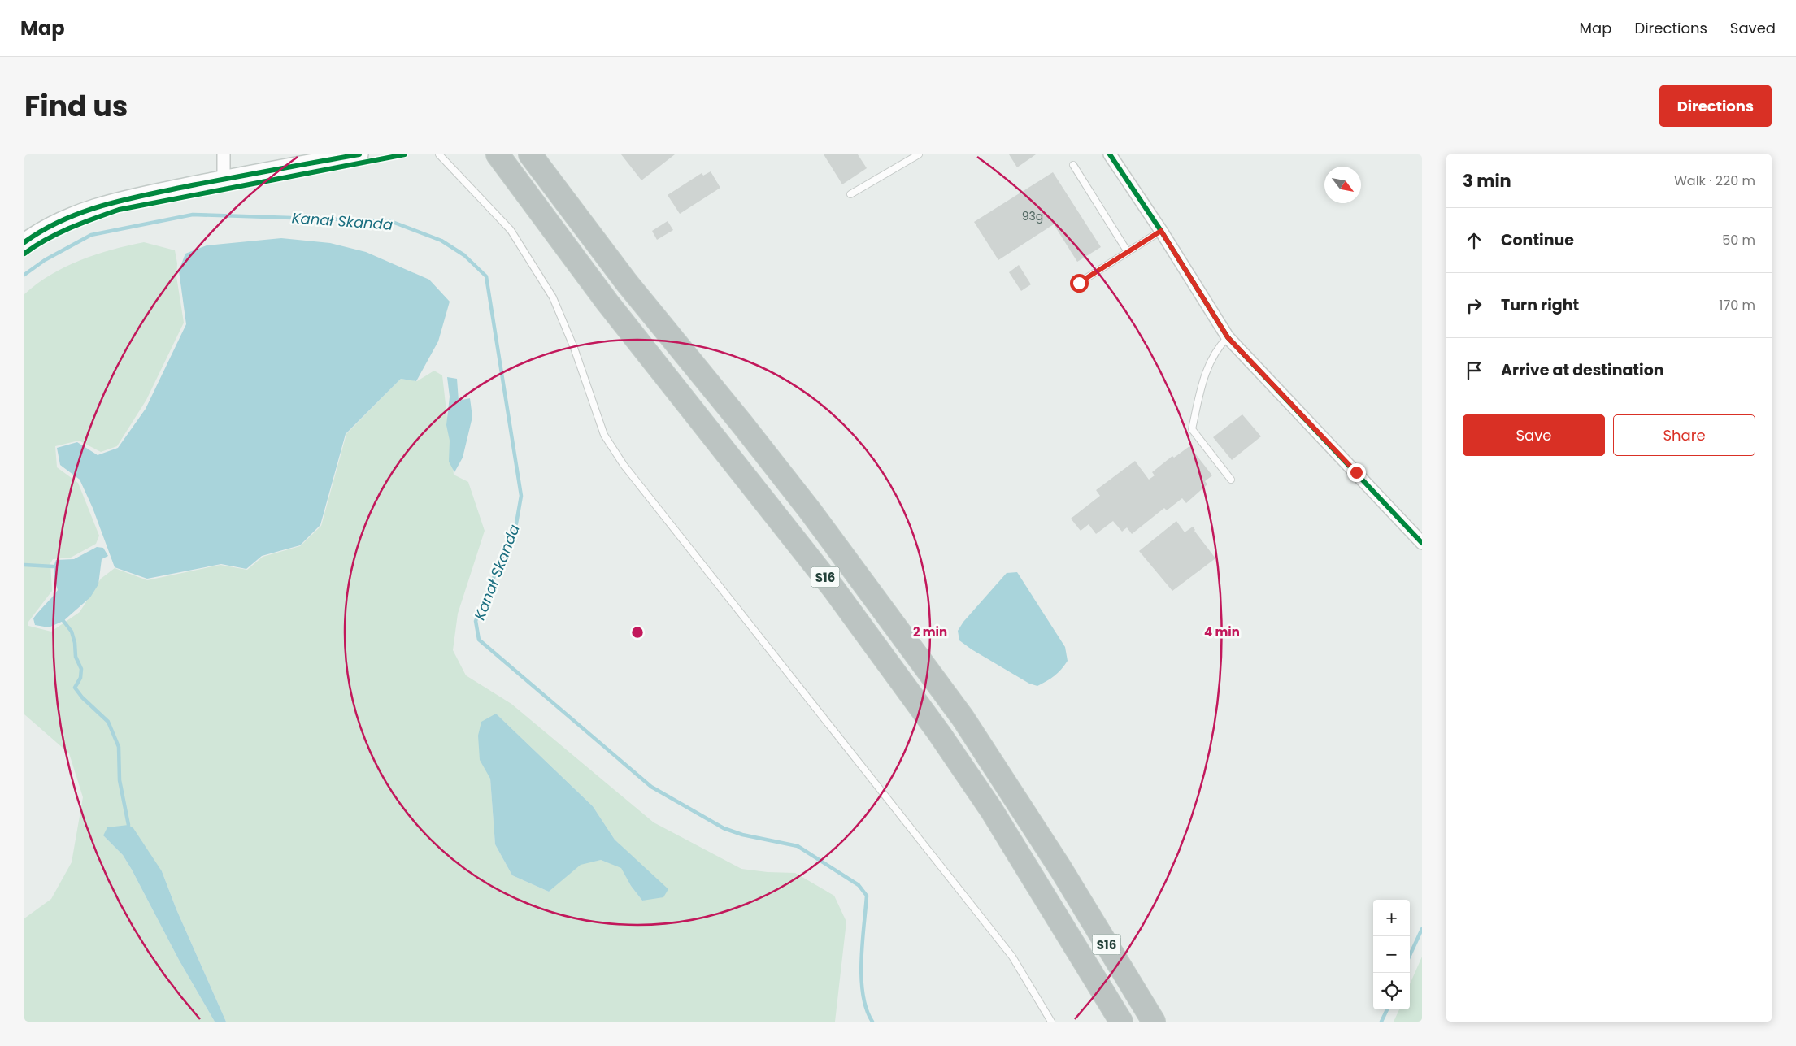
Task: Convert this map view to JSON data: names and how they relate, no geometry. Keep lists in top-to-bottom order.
{
  "streets": {
    "highway": ["S16"]
  },
  "water": ["Kanał Skanda"],
  "house_numbers": ["93g"],
  "north": "bottom right",
  "page": {
    "header": "Map",
    "nav": ["Map", "Directions", "Saved"],
    "title": "Find us",
    "buttons": [
      "Directions",
      ["Save", "Share"]
    ],
    "heading": ["3 min", "Walk · 220 m"],
    "list": [
      ["Continue", "50 m"],
      ["Turn right", "170 m"],
      "Arrive at destination"
    ],
    "map_buttons": ["+", "−"]
  },
  "rings": ["2 min", "4 min"]
}
